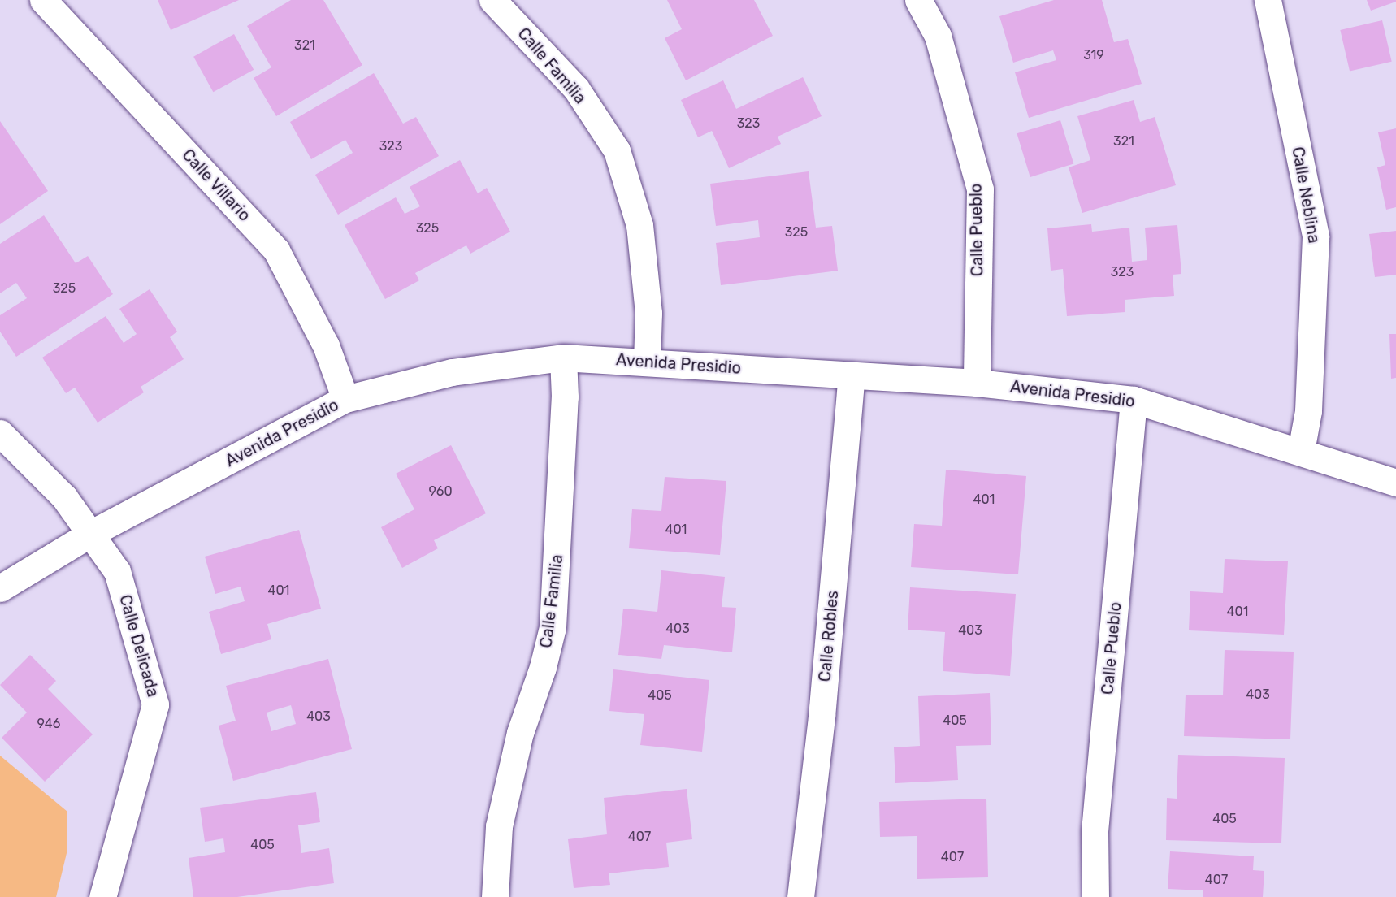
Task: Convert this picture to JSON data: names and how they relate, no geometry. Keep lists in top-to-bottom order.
{
  "streets": {
    "street": [
      "Calle Familia",
      "Calle Villario",
      "Calle Neblina",
      "Calle Pueblo",
      "Avenida Presidio",
      "Calle Robles",
      "Calle Delicada"
    ]
  },
  "crossings": [
    ["Calle Familia", "Avenida Presidio"],
    ["Calle Villario", "Avenida Presidio"],
    ["Calle Neblina", "Avenida Presidio"],
    ["Calle Pueblo", "Avenida Presidio"],
    ["Avenida Presidio", "Calle Robles"],
    ["Avenida Presidio", "Calle Delicada"]
  ],
  "house_numbers": [
    "321",
    "319",
    "323",
    "321",
    "323",
    "325",
    "325",
    "323",
    "325",
    "960",
    "401",
    "401",
    "401",
    "401",
    "403",
    "403",
    "403",
    "405",
    "403",
    "405",
    "946",
    "405",
    "407",
    "405",
    "407",
    "407"
  ]
}
